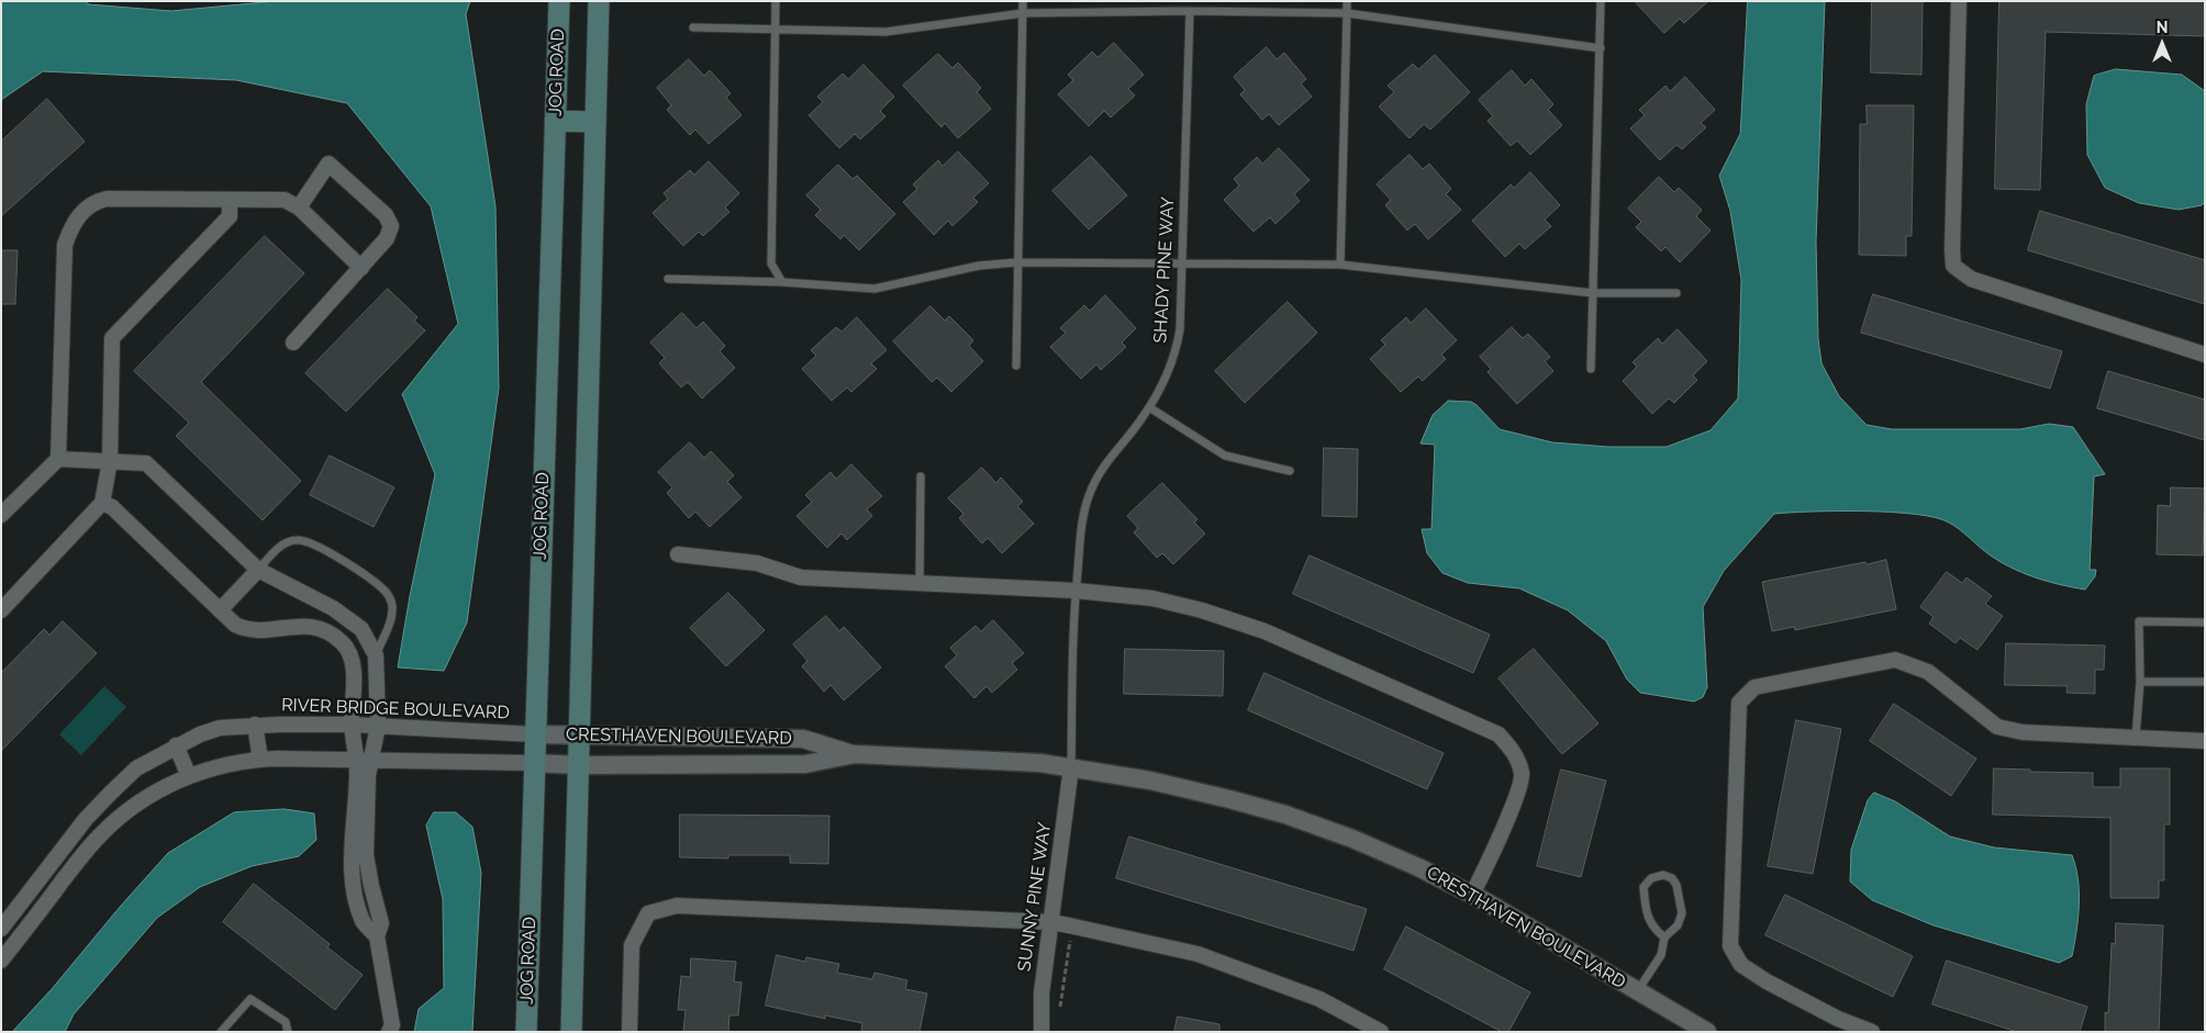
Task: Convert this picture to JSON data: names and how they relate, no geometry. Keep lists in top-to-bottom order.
{
  "streets": {
    "main road": ["JOG ROAD"],
    "street": ["RIVER BRIDGE BOULEVARD", "CRESTHAVEN BOULEVARD", "SUNNY PINE WAY"],
    "lane": ["SHADY PINE WAY"]
  },
  "crossings": [
    ["JOG ROAD", "RIVER BRIDGE BOULEVARD"],
    ["JOG ROAD", "CRESTHAVEN BOULEVARD"],
    ["SHADY PINE WAY", "CRESTHAVEN BOULEVARD"],
    ["SHADY PINE WAY", "SUNNY PINE WAY"],
    ["RIVER BRIDGE BOULEVARD", "CRESTHAVEN BOULEVARD"],
    ["CRESTHAVEN BOULEVARD", "SUNNY PINE WAY"]
  ],
  "north": "top"
}
